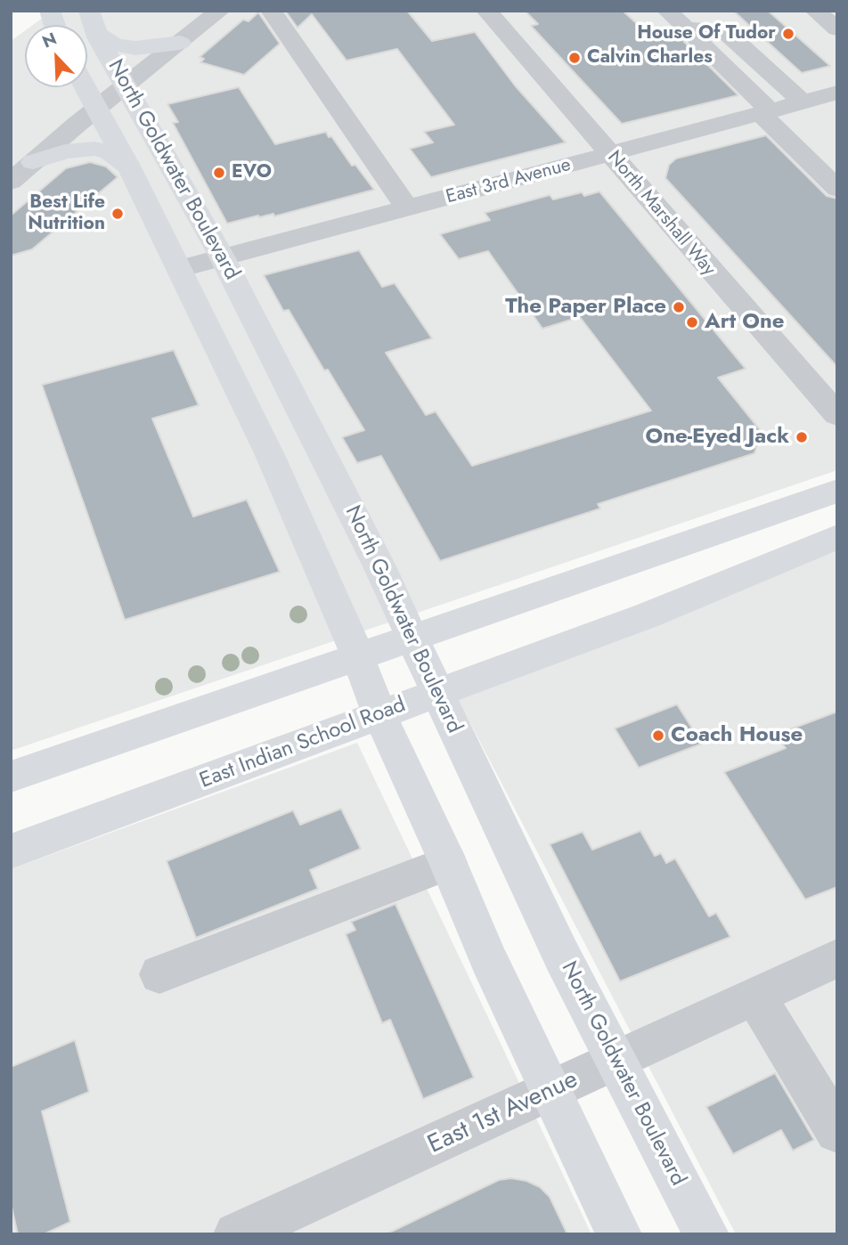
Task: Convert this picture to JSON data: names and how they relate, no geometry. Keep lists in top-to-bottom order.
{
  "streets": {
    "main road": ["North Goldwater Boulevard", "East Indian School Road"],
    "street": ["East 3rd Avenue", "North Marshall Way", "East 1st Avenue"]
  },
  "crossings": [
    ["North Goldwater Boulevard", "East 3rd Avenue"],
    ["North Goldwater Boulevard", "East Indian School Road"],
    ["North Goldwater Boulevard", "East 1st Avenue"],
    ["East 3rd Avenue", "North Marshall Way"]
  ],
  "places": [
    "House Of Tudor",
    "Calvin Charles",
    "EVO",
    "Best Life Nutrition",
    "The Paper Place",
    "Art One",
    "One-Eyed Jack",
    "Coach House"
  ],
  "north": "top left"
}
